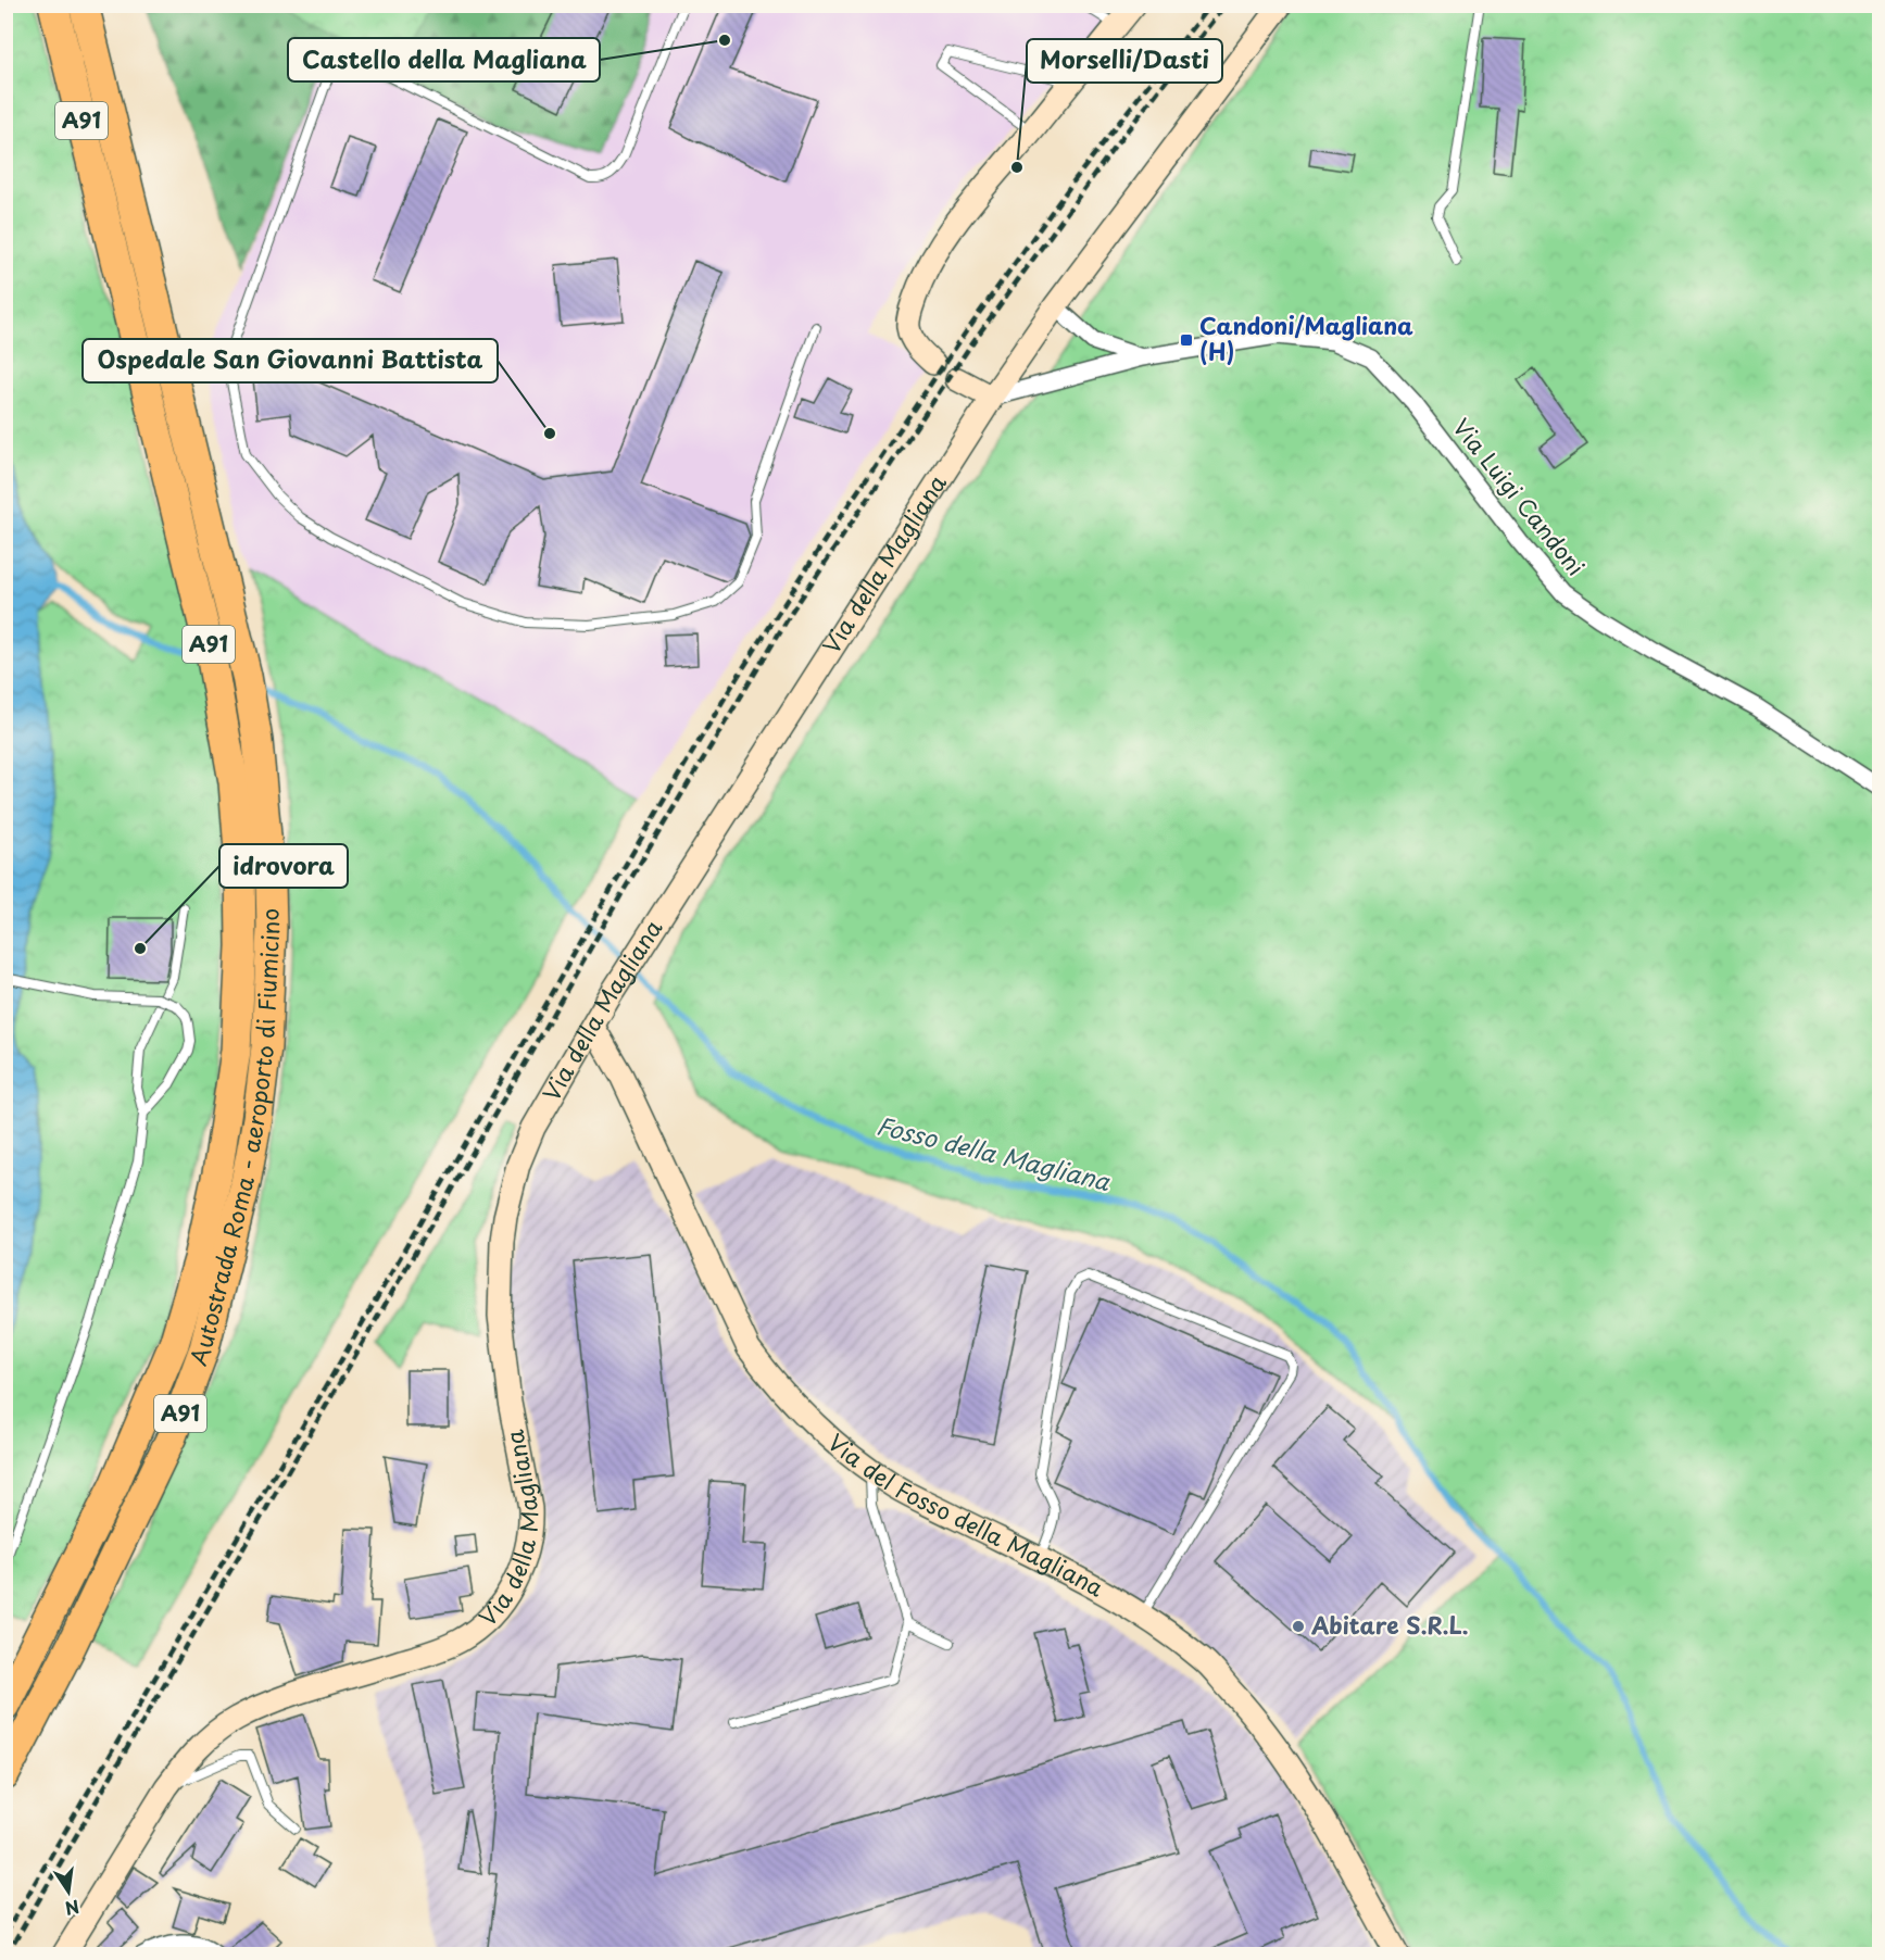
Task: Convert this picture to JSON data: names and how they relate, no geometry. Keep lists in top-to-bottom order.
{
  "streets": {
    "highway": ["A91", "Autostrada Roma - aeroporto di Fiumicino"],
    "main road": ["Via della Magliana", "Via del Fosso della Magliana"],
    "street": ["Via Luigi Candoni"]
  },
  "crossings": [
    ["Via Luigi Candoni", "Via della Magliana"],
    ["Via della Magliana", "Via del Fosso della Magliana"]
  ],
  "water": ["Fosso della Magliana"],
  "places": {
    "other": [
      "Castello della Magliana",
      "Morselli/Dasti",
      "Ospedale San Giovanni Battista",
      "idrovora",
      "Abitare S.R.L."
    ],
    "transit": ["Candoni/Magliana (H)"]
  },
  "north": "bottom"
}
